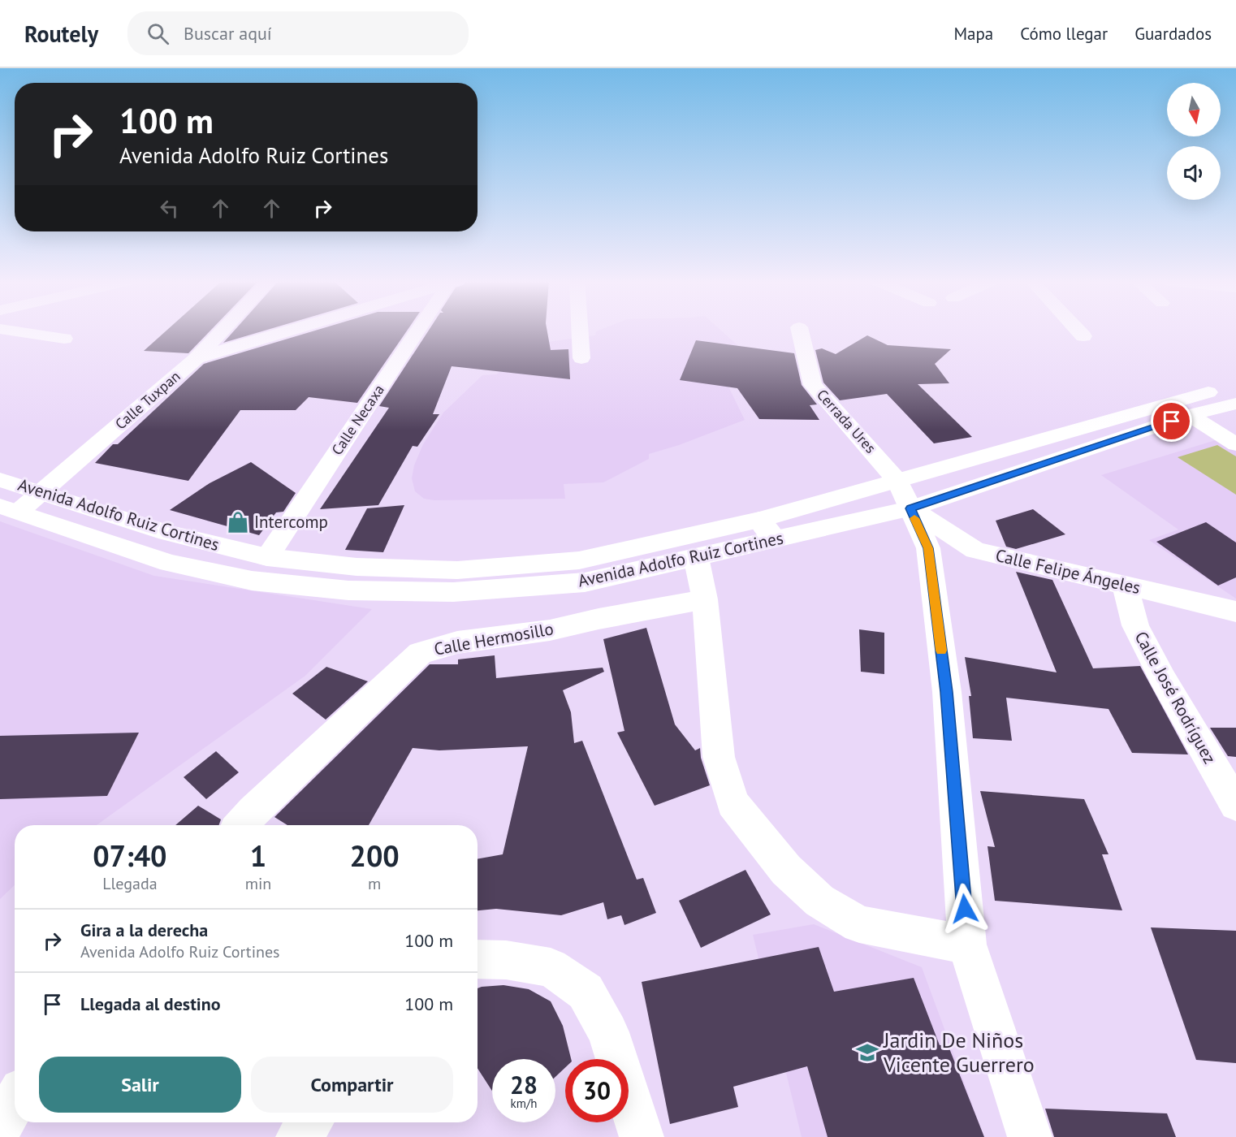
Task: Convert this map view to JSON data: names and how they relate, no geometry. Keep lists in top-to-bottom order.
{
  "streets": {
    "street": [
      "Calle Tuxpan",
      "Calle Necaxa",
      "Cerrada Ures",
      "Avenida Adolfo Ruiz Cortines",
      "Calle Felipe Ángeles",
      "Calle Hermosillo",
      "Calle José Rodríguez"
    ]
  },
  "crossings": [
    ["Calle Tuxpan", "Avenida Adolfo Ruiz Cortines"],
    ["Calle Necaxa", "Avenida Adolfo Ruiz Cortines"],
    ["Cerrada Ures", "Avenida Adolfo Ruiz Cortines"],
    ["Cerrada Ures", "Calle Felipe Ángeles"],
    ["Avenida Adolfo Ruiz Cortines", "Calle Felipe Ángeles"],
    ["Calle Felipe Ángeles", "Calle José Rodríguez"]
  ],
  "places": {
    "shop": ["Intercomp"],
    "school or university": ["Jardin De Niños Vicente Guerrero"]
  },
  "north": "bottom",
  "page": {
    "header": "Routely",
    "search": "Buscar aquí",
    "nav": ["Mapa", "Cómo llegar", "Guardados"],
    "turn": ["100 m", "Avenida Adolfo Ruiz Cortines"],
    "eta": [
      "07:40",
      "Llegada",
      "1",
      "min",
      "200",
      "m"
    ],
    "list": [
      {
        "name": "Gira a la derecha",
        "note": "Avenida Adolfo Ruiz Cortines",
        "value": "100 m"
      },
      {
        "name": "Llegada al destino",
        "value": "100 m"
      }
    ],
    "buttons": ["Salir", "Compartir"],
    "speed": "28 km/h",
    "limit": "30"
  }
}
